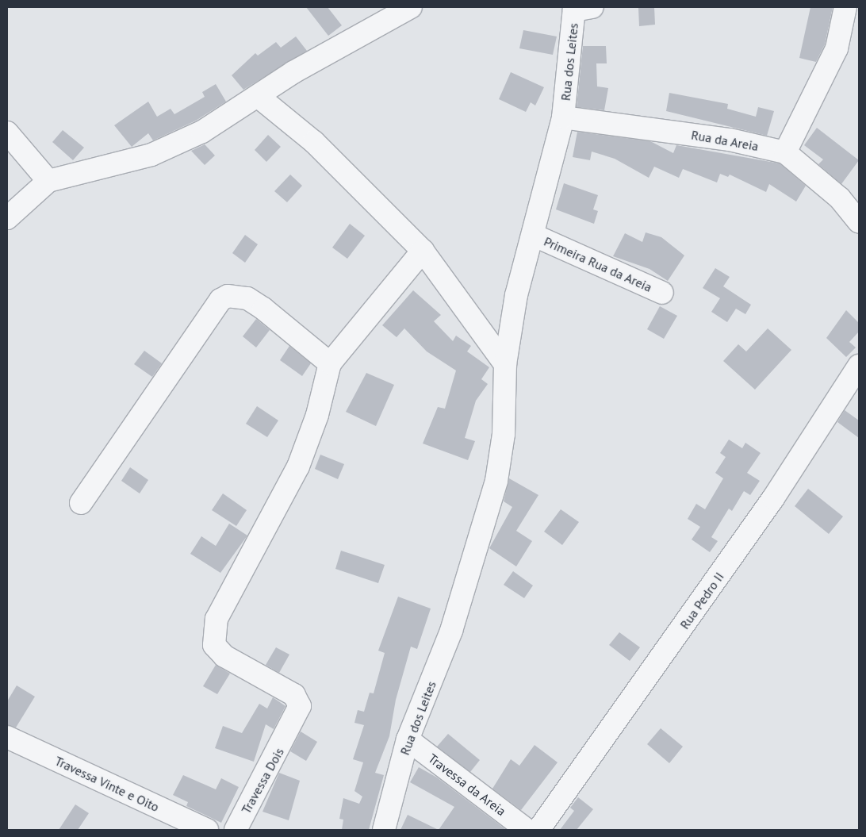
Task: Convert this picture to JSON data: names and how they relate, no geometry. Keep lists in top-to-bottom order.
{
  "streets": {
    "street": [
      "Rua dos Leites",
      "Rua da Areia",
      "Primeira Rua da Areia",
      "Rua Pedro II",
      "Travessa Dois",
      "Travessa Vinte e Oito",
      "Travessa da Areia"
    ]
  },
  "crossings": [
    ["Rua dos Leites", "Rua da Areia"],
    ["Rua dos Leites", "Primeira Rua da Areia"],
    ["Rua dos Leites", "Travessa da Areia"]
  ]
}
